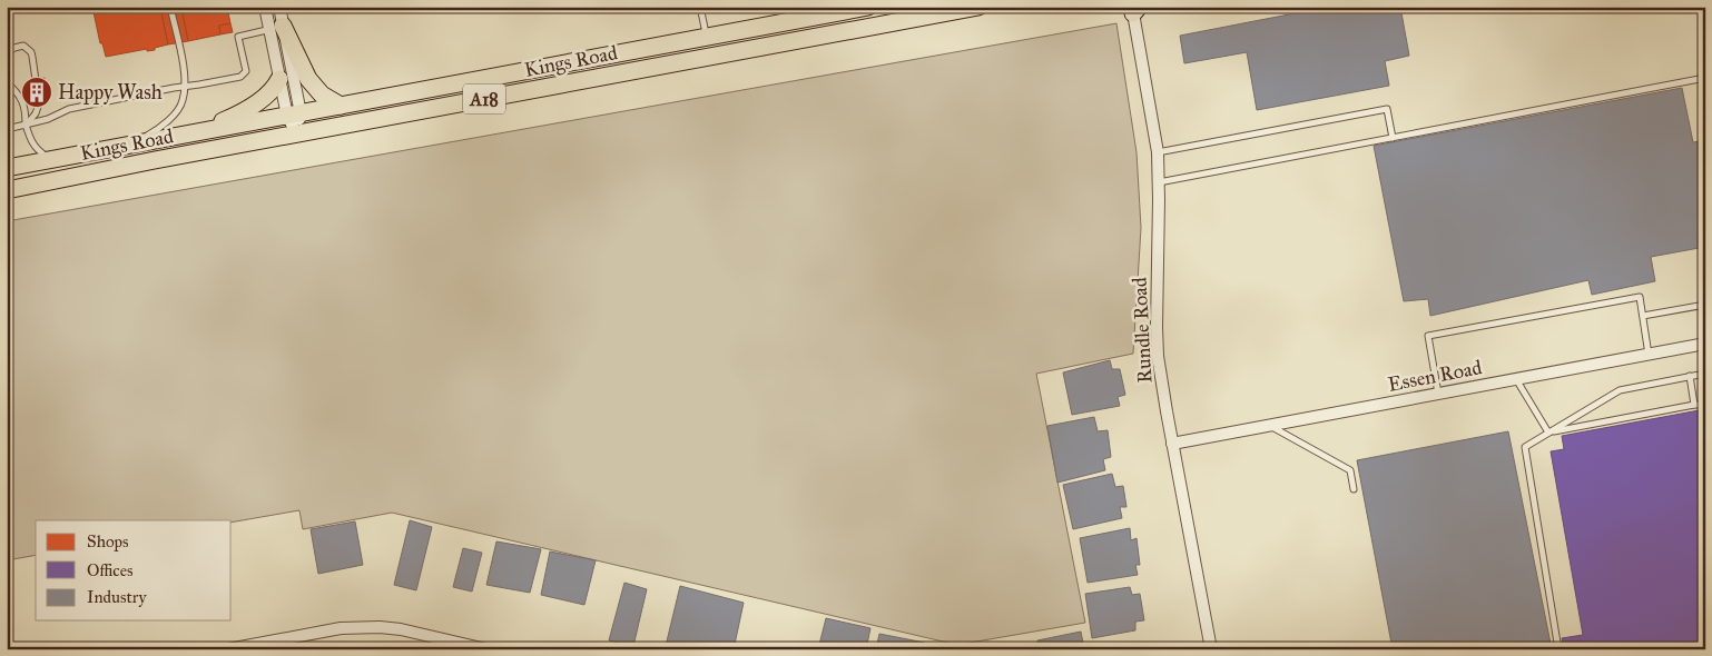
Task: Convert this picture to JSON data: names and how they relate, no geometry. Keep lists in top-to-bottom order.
{
  "streets": {
    "main road": ["Kings Road", "A18"],
    "street": ["Rundle Road", "Essen Road"]
  },
  "crossings": [
    ["Rundle Road", "Essen Road"]
  ],
  "places": {
    "building": ["Happy Wash"]
  },
  "legend": ["Shops", "Offices", "Industry"]
}
